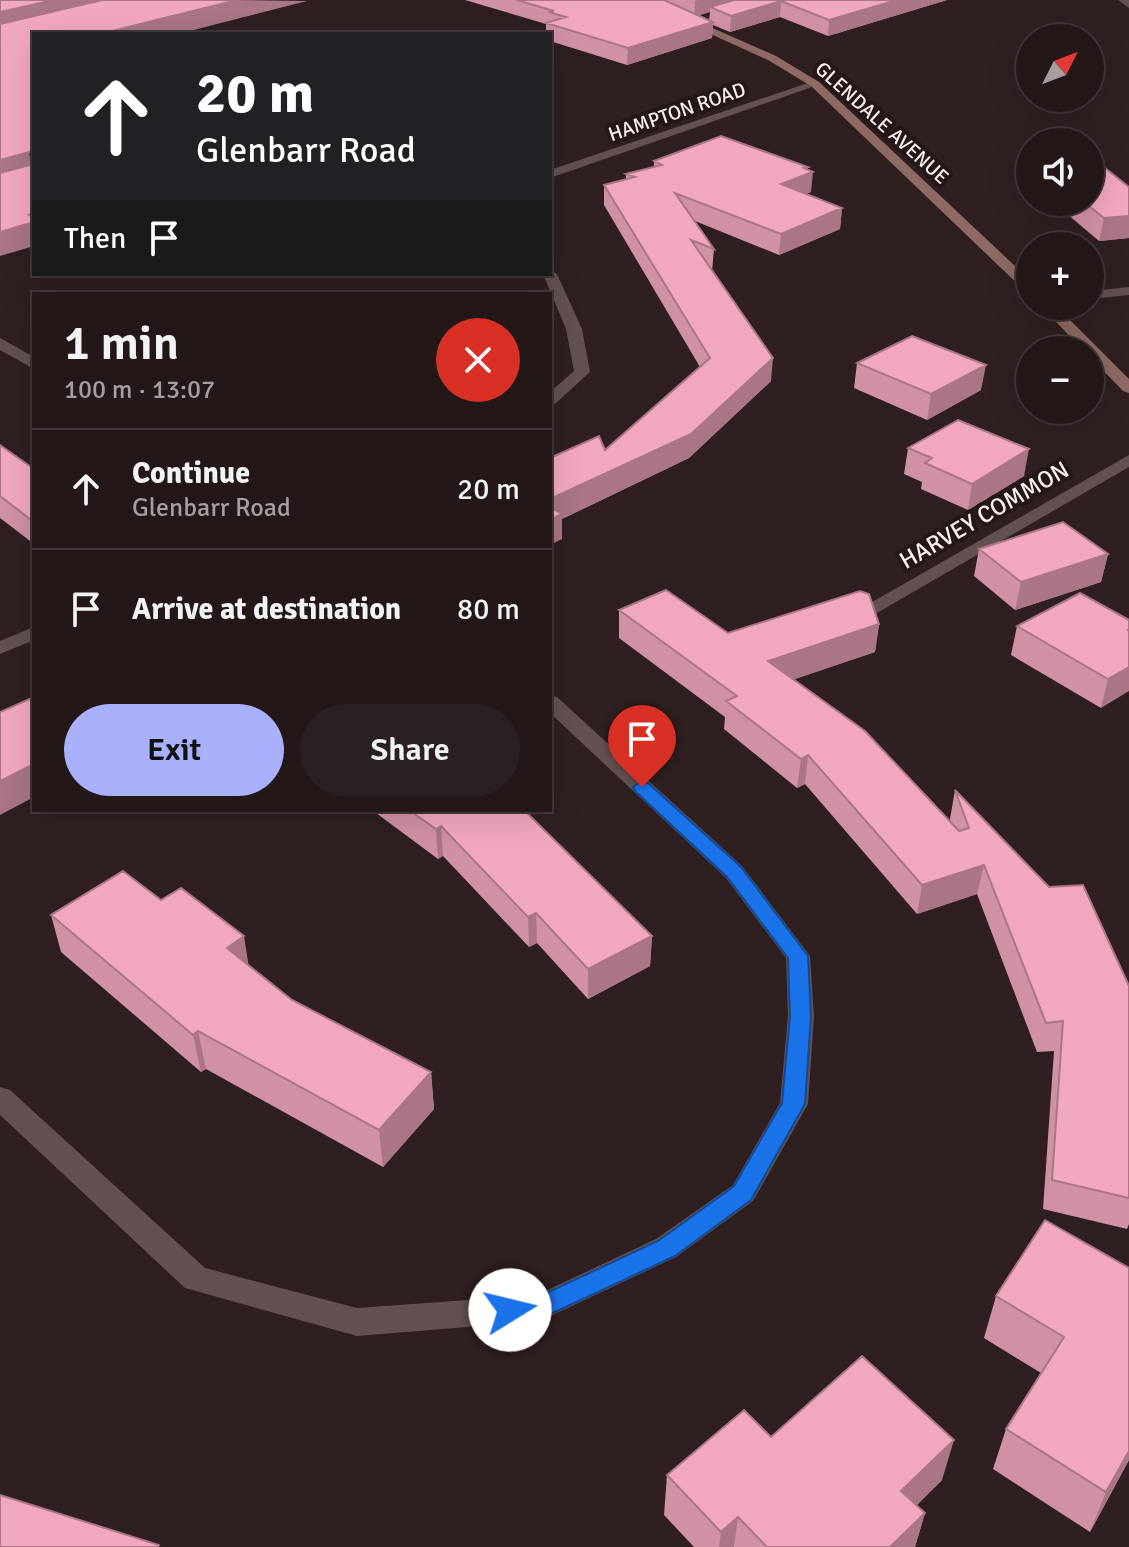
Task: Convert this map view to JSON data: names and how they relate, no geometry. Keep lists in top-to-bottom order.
{
  "streets": {
    "main road": ["GLENDALE AVENUE"],
    "street": ["HAMPTON ROAD", "HARVEY COMMON"]
  },
  "crossings": [
    ["HAMPTON ROAD", "GLENDALE AVENUE"]
  ],
  "north": "top right",
  "page": {
    "map_buttons": ["+", "−"],
    "turn": ["20 m", "Glenbarr Road"],
    "then": "Then",
    "heading": ["1 min", "100 m · 13:07"],
    "list": [
      {
        "name": "Continue",
        "note": "Glenbarr Road",
        "value": "20 m"
      },
      {
        "name": "Arrive at destination",
        "value": "80 m"
      }
    ],
    "buttons": ["Exit", "Share"]
  }
}
